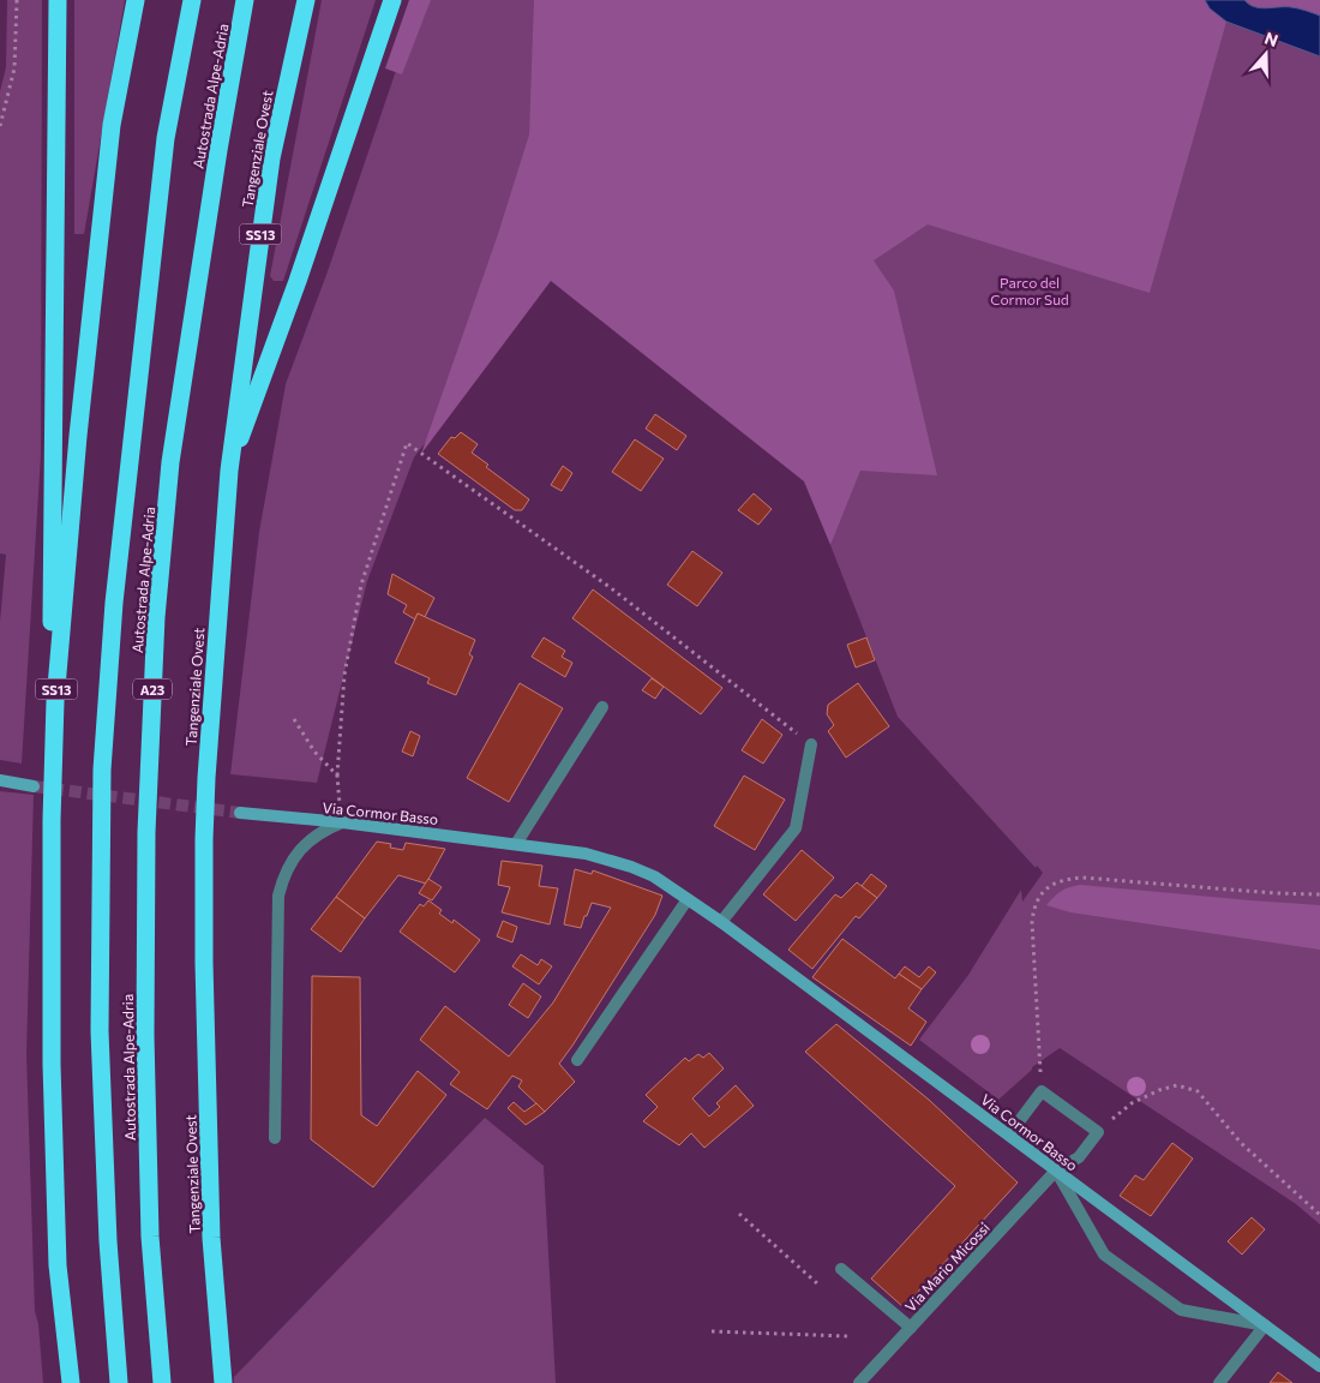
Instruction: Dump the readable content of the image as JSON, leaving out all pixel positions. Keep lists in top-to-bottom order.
{
  "streets": {
    "highway": [
      "Autostrada Alpe-Adria",
      "Tangenziale Ovest",
      "SS13",
      "A23"
    ],
    "street": ["Via Cormor Basso", "Via Mario Micossi"]
  },
  "crossings": [
    ["Via Cormor Basso", "Via Mario Micossi"]
  ],
  "parks": ["Parco del Cormor Sud"],
  "north": "top"
}
